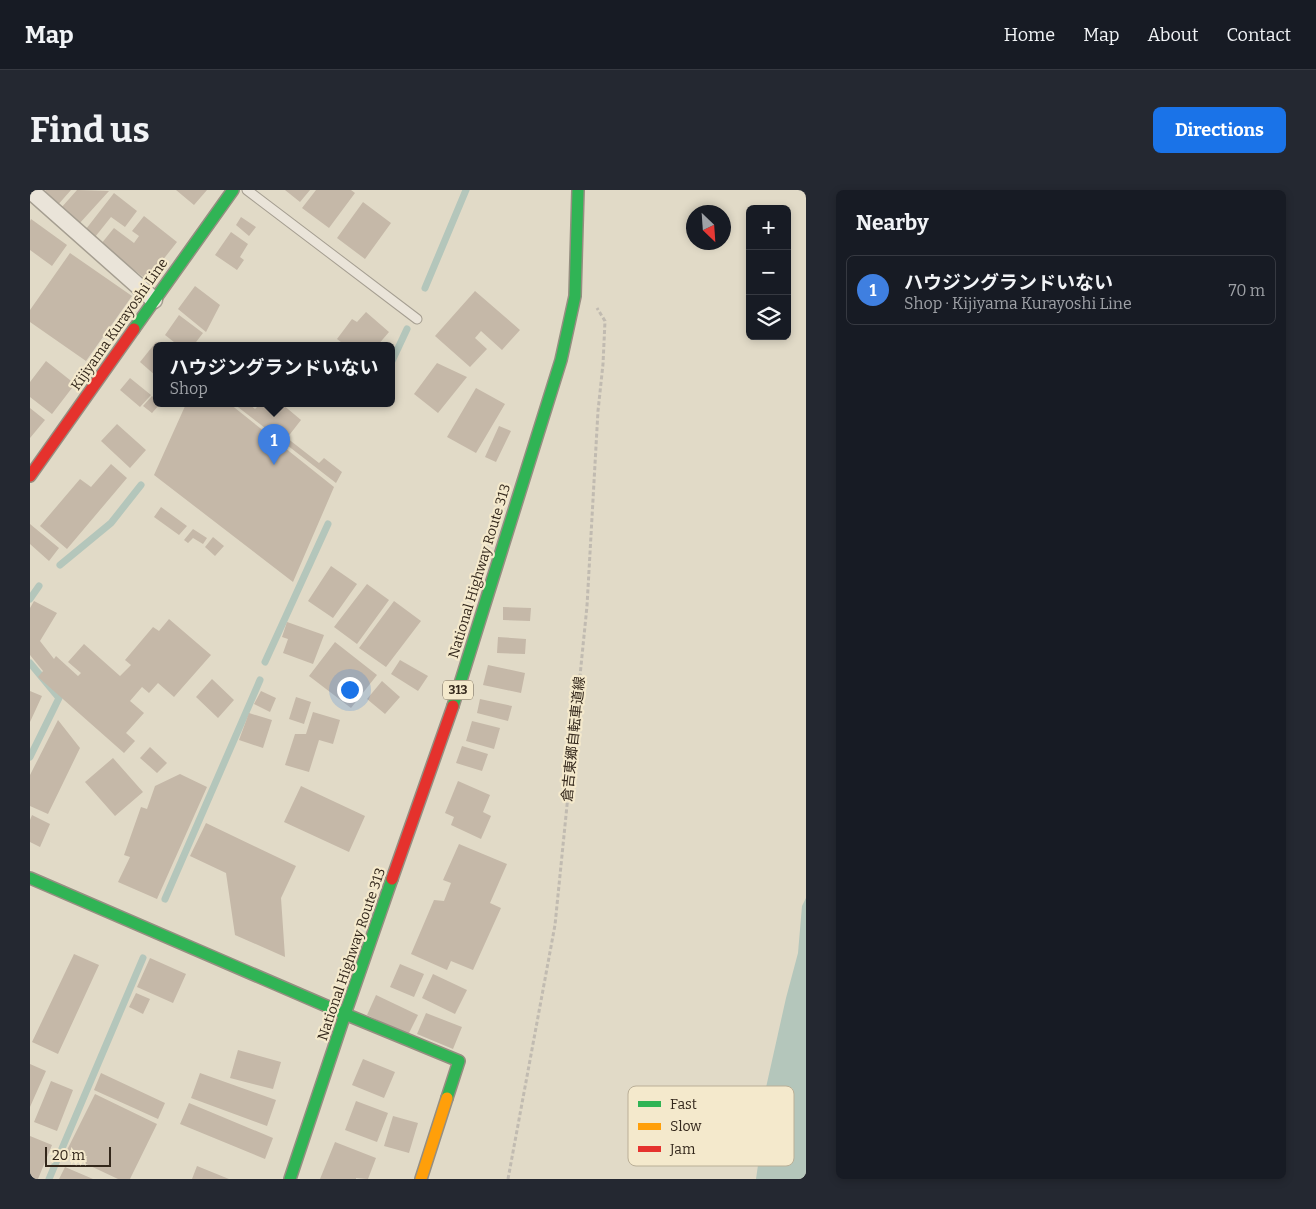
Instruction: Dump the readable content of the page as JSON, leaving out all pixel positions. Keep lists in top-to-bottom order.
{
  "streets": {
    "main road": ["Kijiyama Kurayoshi Line", "National Highway Route 313", "313"],
    "path": ["倉吉東郷自転車道線"]
  },
  "legend": ["Fast", "Slow", "Jam"],
  "scale_bar": "20 m",
  "north": "bottom right",
  "page": {
    "header": "Map",
    "nav": [
      "Home",
      "Map",
      "About",
      "Contact"
    ],
    "buttons": "Directions",
    "title": "Find us",
    "heading": "Nearby",
    "map_buttons": ["+", "−"],
    "list": [
      {
        "mark": "1",
        "name": "ハウジングランドいない",
        "note": "Shop · Kijiyama Kurayoshi Line",
        "value": "70 m"
      }
    ],
    "popup": ["ハウジングランドいない", "Shop"],
    "pins": "1",
    "scale": "20 m"
  }
}
